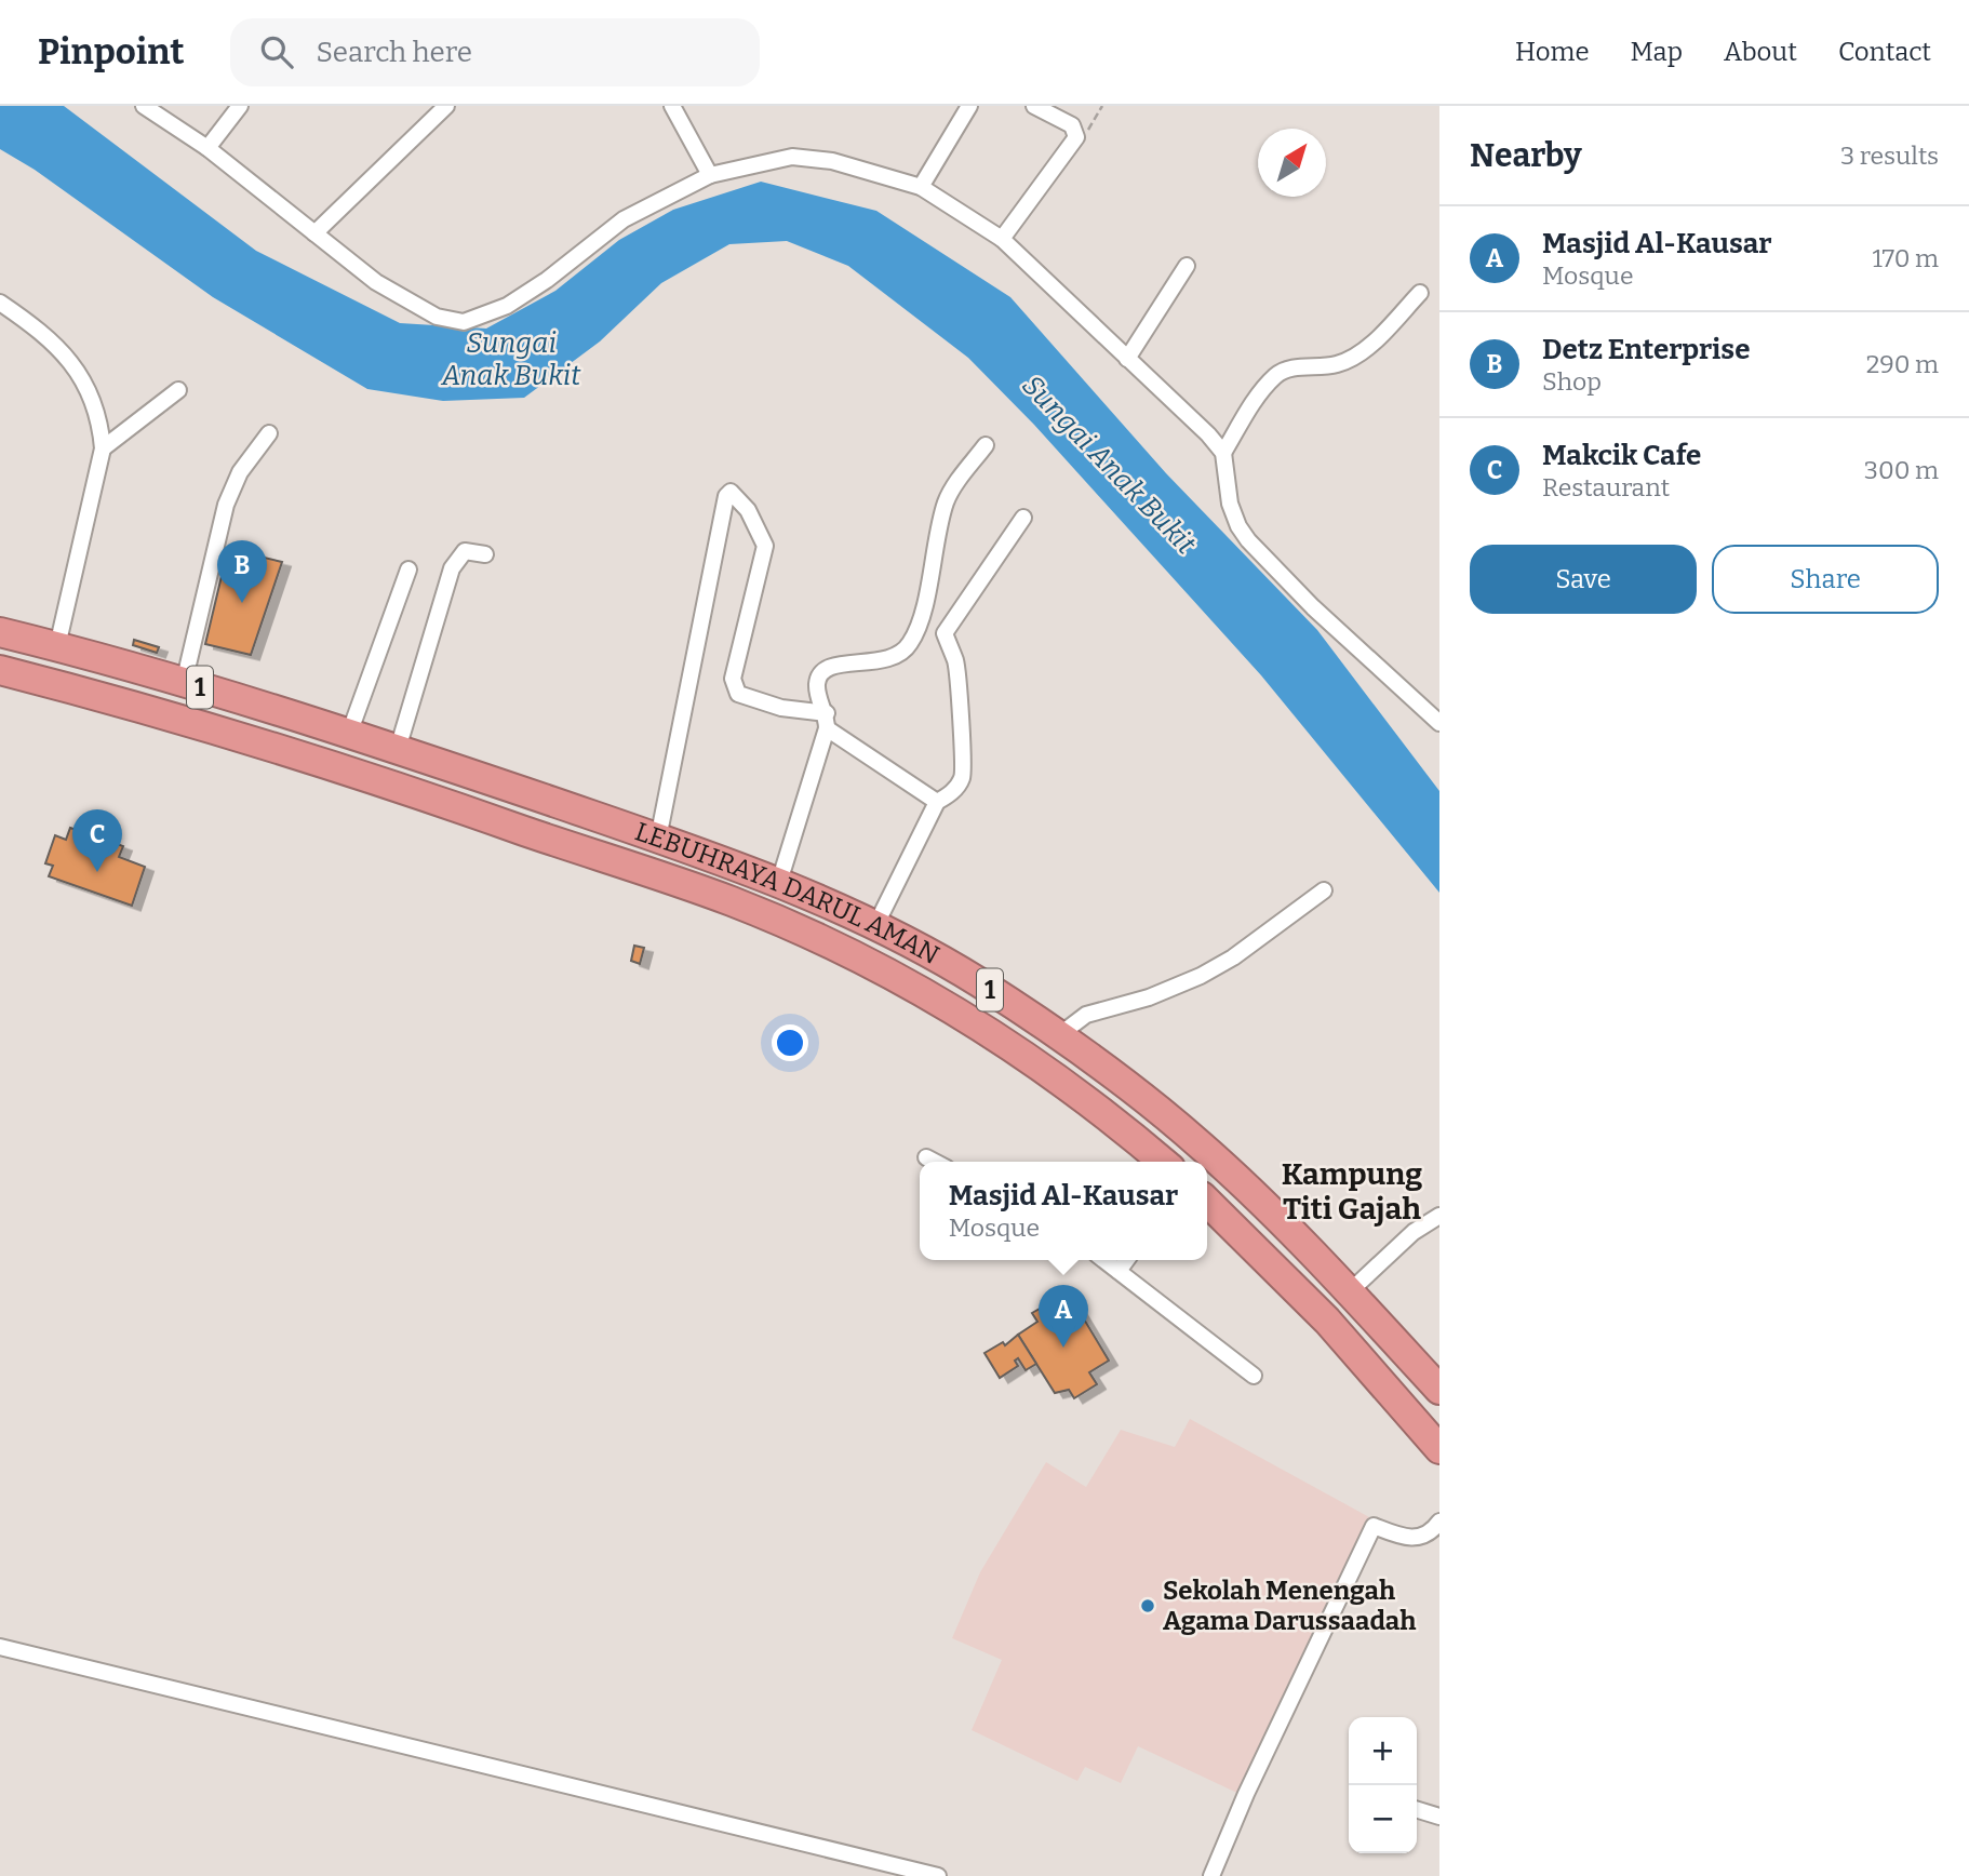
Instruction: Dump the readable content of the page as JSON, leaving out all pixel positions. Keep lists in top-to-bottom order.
{
  "streets": {
    "highway": ["1", "LEBUHRAYA DARUL AMAN"]
  },
  "districts": ["Kampung Titi Gajah"],
  "water": ["Sungai Anak Bukit"],
  "places": ["Sekolah Menengah Agama Darussaadah"],
  "north": "top right",
  "page": {
    "header": "Pinpoint",
    "search": "Search here",
    "nav": [
      "Home",
      "Map",
      "About",
      "Contact"
    ],
    "heading": ["Nearby", "3 results"],
    "list": [
      {
        "mark": "A",
        "name": "Masjid Al-Kausar",
        "note": "Mosque",
        "value": "170 m"
      },
      {
        "mark": "B",
        "name": "Detz Enterprise",
        "note": "Shop",
        "value": "290 m"
      },
      {
        "mark": "C",
        "name": "Makcik Cafe",
        "note": "Restaurant",
        "value": "300 m"
      }
    ],
    "buttons": ["Save", "Share"],
    "pins": ["B", "C", "A"],
    "popup": ["Masjid Al-Kausar", "Mosque"],
    "map_buttons": ["+", "−"]
  }
}
